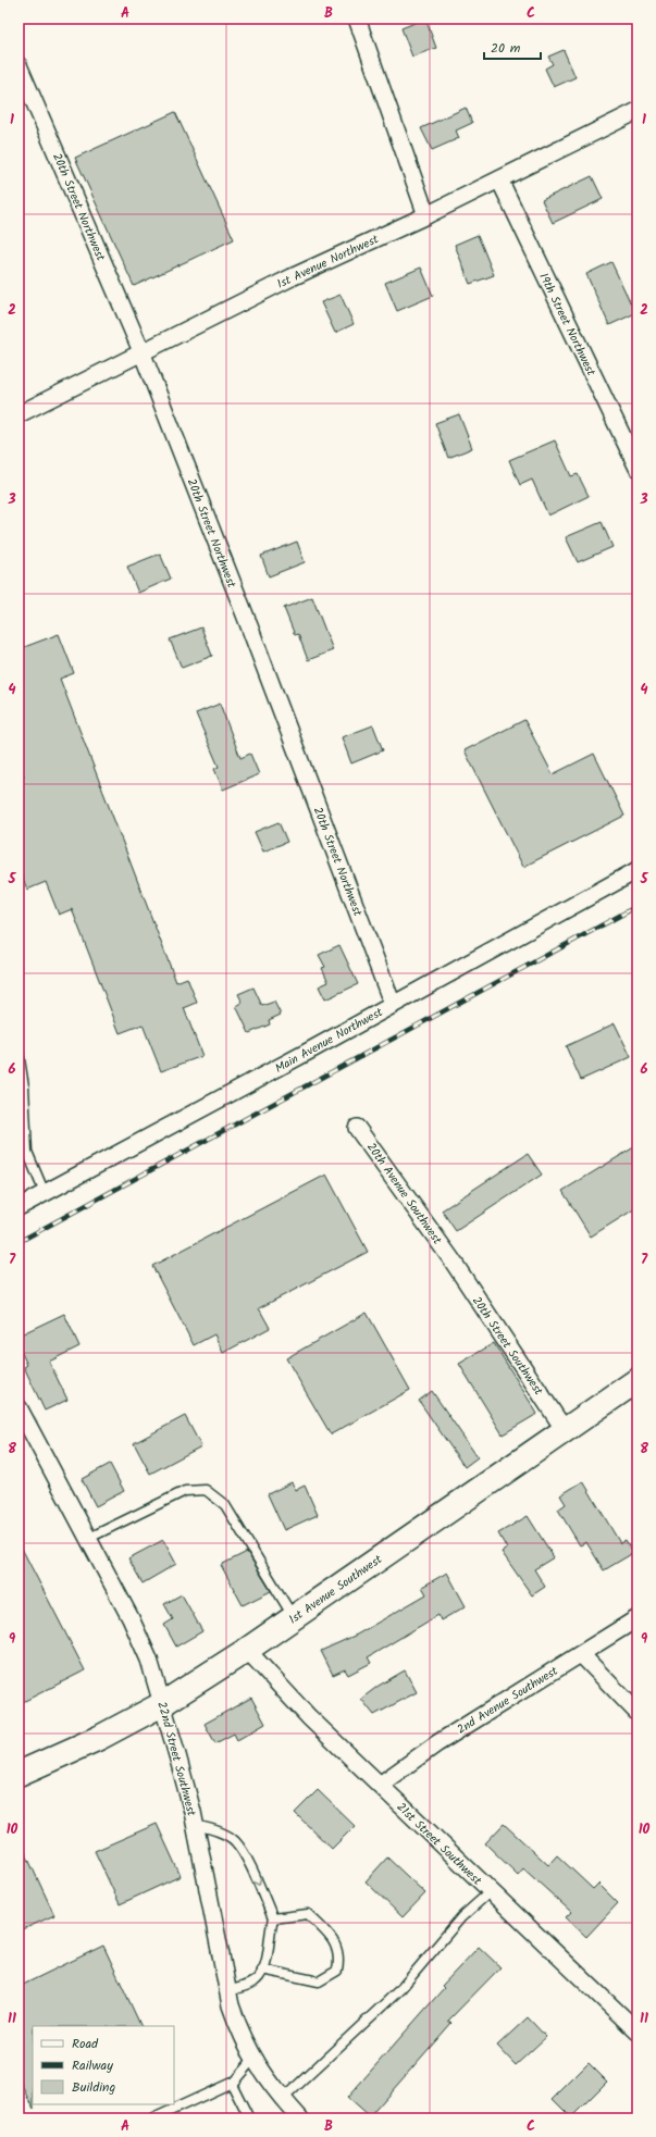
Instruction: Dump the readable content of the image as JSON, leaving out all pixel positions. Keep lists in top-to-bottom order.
{
  "streets": {
    "main road": ["1st Avenue Southwest"],
    "street": [
      "20th Street Northwest",
      "1st Avenue Northwest",
      "19th Street Northwest",
      "Main Avenue Northwest",
      "20th Avenue Southwest",
      "20th Street Southwest",
      "2nd Avenue Southwest",
      "22nd Street Southwest",
      "21st Street Southwest"
    ]
  },
  "crossings": [
    ["20th Street Northwest", "1st Avenue Northwest"],
    ["20th Street Northwest", "Main Avenue Northwest"],
    ["1st Avenue Northwest", "19th Street Northwest"],
    ["20th Avenue Southwest", "20th Street Southwest"],
    ["20th Street Southwest", "1st Avenue Southwest"],
    ["1st Avenue Southwest", "22nd Street Southwest"],
    ["1st Avenue Southwest", "21st Street Southwest"],
    ["2nd Avenue Southwest", "21st Street Southwest"]
  ],
  "legend": ["Road", "Railway", "Building"],
  "scale_bar": "20 m",
  "grid": {
    "columns": ["A", "B", "C"],
    "rows": [
      "1",
      "2",
      "3",
      "4",
      "5",
      "6",
      "7",
      "8",
      "9",
      "10",
      "11"
    ]
  }
}
